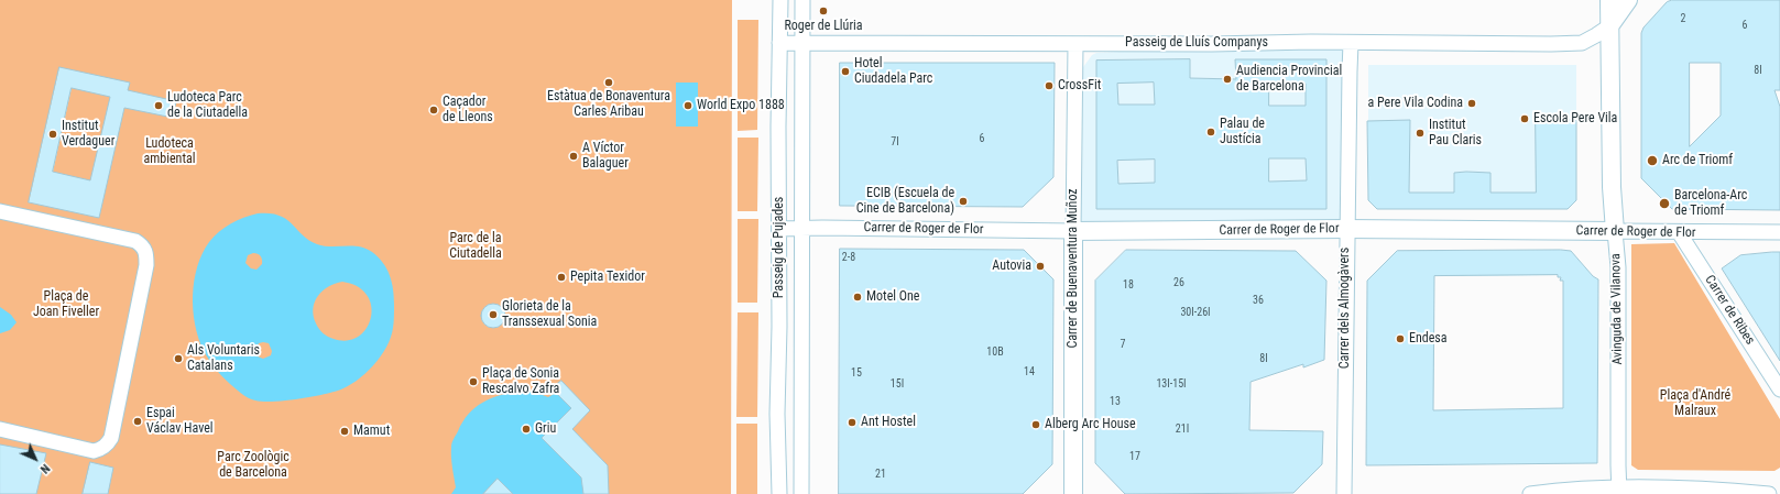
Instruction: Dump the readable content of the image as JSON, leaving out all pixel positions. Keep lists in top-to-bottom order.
{
  "streets": {
    "main road": [
      "Passeig de Lluís Companys",
      "Carrer de Roger de Flor",
      "Carrer de Buenaventura Muñoz",
      "Avinguda de Vilanova"
    ],
    "street": ["Passeig de Pujades", "Carrer dels Almogàvers", "Carrer de Ribes"]
  },
  "crossings": [
    ["Passeig de Lluís Companys", "Passeig de Pujades"],
    ["Passeig de Lluís Companys", "Carrer de Buenaventura Muñoz"],
    ["Passeig de Lluís Companys", "Carrer dels Almogàvers"],
    ["Passeig de Lluís Companys", "Avinguda de Vilanova"],
    ["Carrer de Roger de Flor", "Passeig de Pujades"],
    ["Carrer de Roger de Flor", "Carrer de Buenaventura Muñoz"],
    ["Carrer de Roger de Flor", "Carrer dels Almogàvers"],
    ["Carrer de Roger de Flor", "Avinguda de Vilanova"],
    ["Carrer de Roger de Flor", "Carrer de Ribes"]
  ],
  "parks": [
    "Ludoteca ambiental",
    "Parc de la Ciutadella",
    "Plaça de Joan Fiveller",
    "Plaça d'André Malraux",
    "Parc Zoològic de Barcelona"
  ],
  "places": [
    "Roger de Llúria",
    "Hotel Ciudadela Parc",
    "Audiencia Provincial de Barcelona",
    "Estàtua de Bonaventura Carles Aribau",
    "CrossFit",
    "a Pere Vila Codina",
    "Ludoteca Parc de la Ciutadella",
    "World Expo 1888",
    "Caçador de Lleons",
    "Escola Pere Vila",
    "Palau de Justícia",
    "Institut Pau Claris",
    "Institut Verdaguer",
    "A Víctor Balaguer",
    "Arc de Triomf",
    "ECIB (Escuela de Cine de Barcelona)",
    "Barcelona-Arc de Triomf",
    "Autovia",
    "Pepita Texidor",
    "Motel One",
    "Glorieta de la Transsexual Sonia",
    "Endesa",
    "Als Voluntaris Catalans",
    "Plaça de Sonia Rescalvo Zafra",
    "Espai Václav Havel",
    "Ant Hostel",
    "Alberg Arc House",
    "Griu",
    "Mamut"
  ],
  "house_numbers": [
    "2",
    "6",
    "8I",
    "6",
    "7I",
    "2-8",
    "26",
    "18",
    "36",
    "30I-26I",
    "7",
    "10B",
    "8I",
    "14",
    "15",
    "15I",
    "13I-15I",
    "13",
    "21I",
    "17",
    "21"
  ],
  "north": "bottom right"
}
